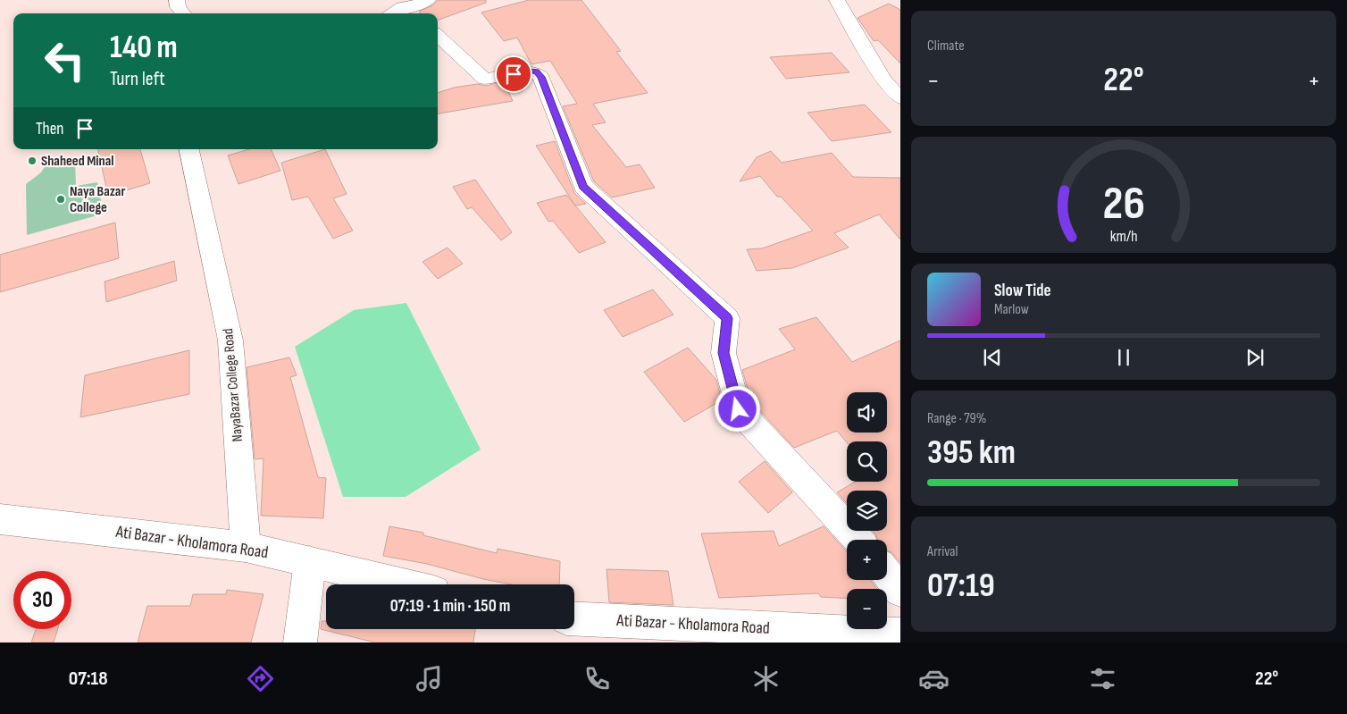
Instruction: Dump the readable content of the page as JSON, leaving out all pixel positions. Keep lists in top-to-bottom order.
{
  "streets": {
    "street": ["NayaBazar College Road", "Ati Bazar - Kholamora Road"]
  },
  "crossings": [
    ["NayaBazar College Road", "Ati Bazar - Kholamora Road"]
  ],
  "places": ["Shaheed Minal", "Naya Bazar College"],
  "page": {
    "tile": [
      "Climate",
      ["Range · 79%", "395 km"],
      ["Arrival", "07:19"]
    ],
    "turn": ["140 m", "Turn left"],
    "heat": ["−", "22°", "+"],
    "then": "Then",
    "song": ["Slow Tide", "Marlow"],
    "map_buttons": ["+", "−"],
    "limit": "30",
    "trip": "07:19 · 1 min · 150 m",
    "tabs": ["07:18", "22°"],
    "gauge": ["26", "km/h"]
  }
}
